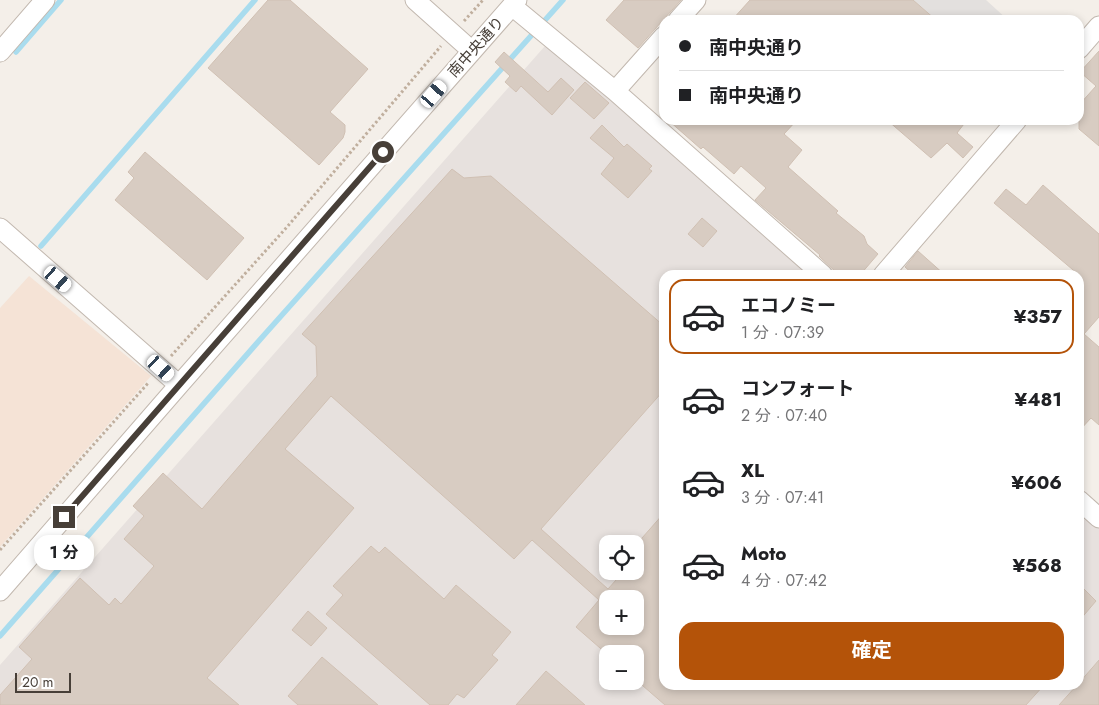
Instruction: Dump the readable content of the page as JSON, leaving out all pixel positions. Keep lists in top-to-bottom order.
{
  "streets": {
    "street": ["南中央通り"]
  },
  "scale_bar": "20 m",
  "page": {
    "banner": ["南中央通り", "南中央通り"],
    "list": [
      {
        "name": "エコノミー",
        "note": "1 分 · 07:39",
        "value": "¥357"
      },
      {
        "name": "コンフォート",
        "note": "2 分 · 07:40",
        "value": "¥481"
      },
      {
        "name": "XL",
        "note": "3 分 · 07:41",
        "value": "¥606"
      },
      {
        "name": "Moto",
        "note": "4 分 · 07:42",
        "value": "¥568"
      }
    ],
    "map_buttons": ["+", "−"],
    "bubble": "1 分",
    "buttons": "確定",
    "scale": "20 m"
  }
}
